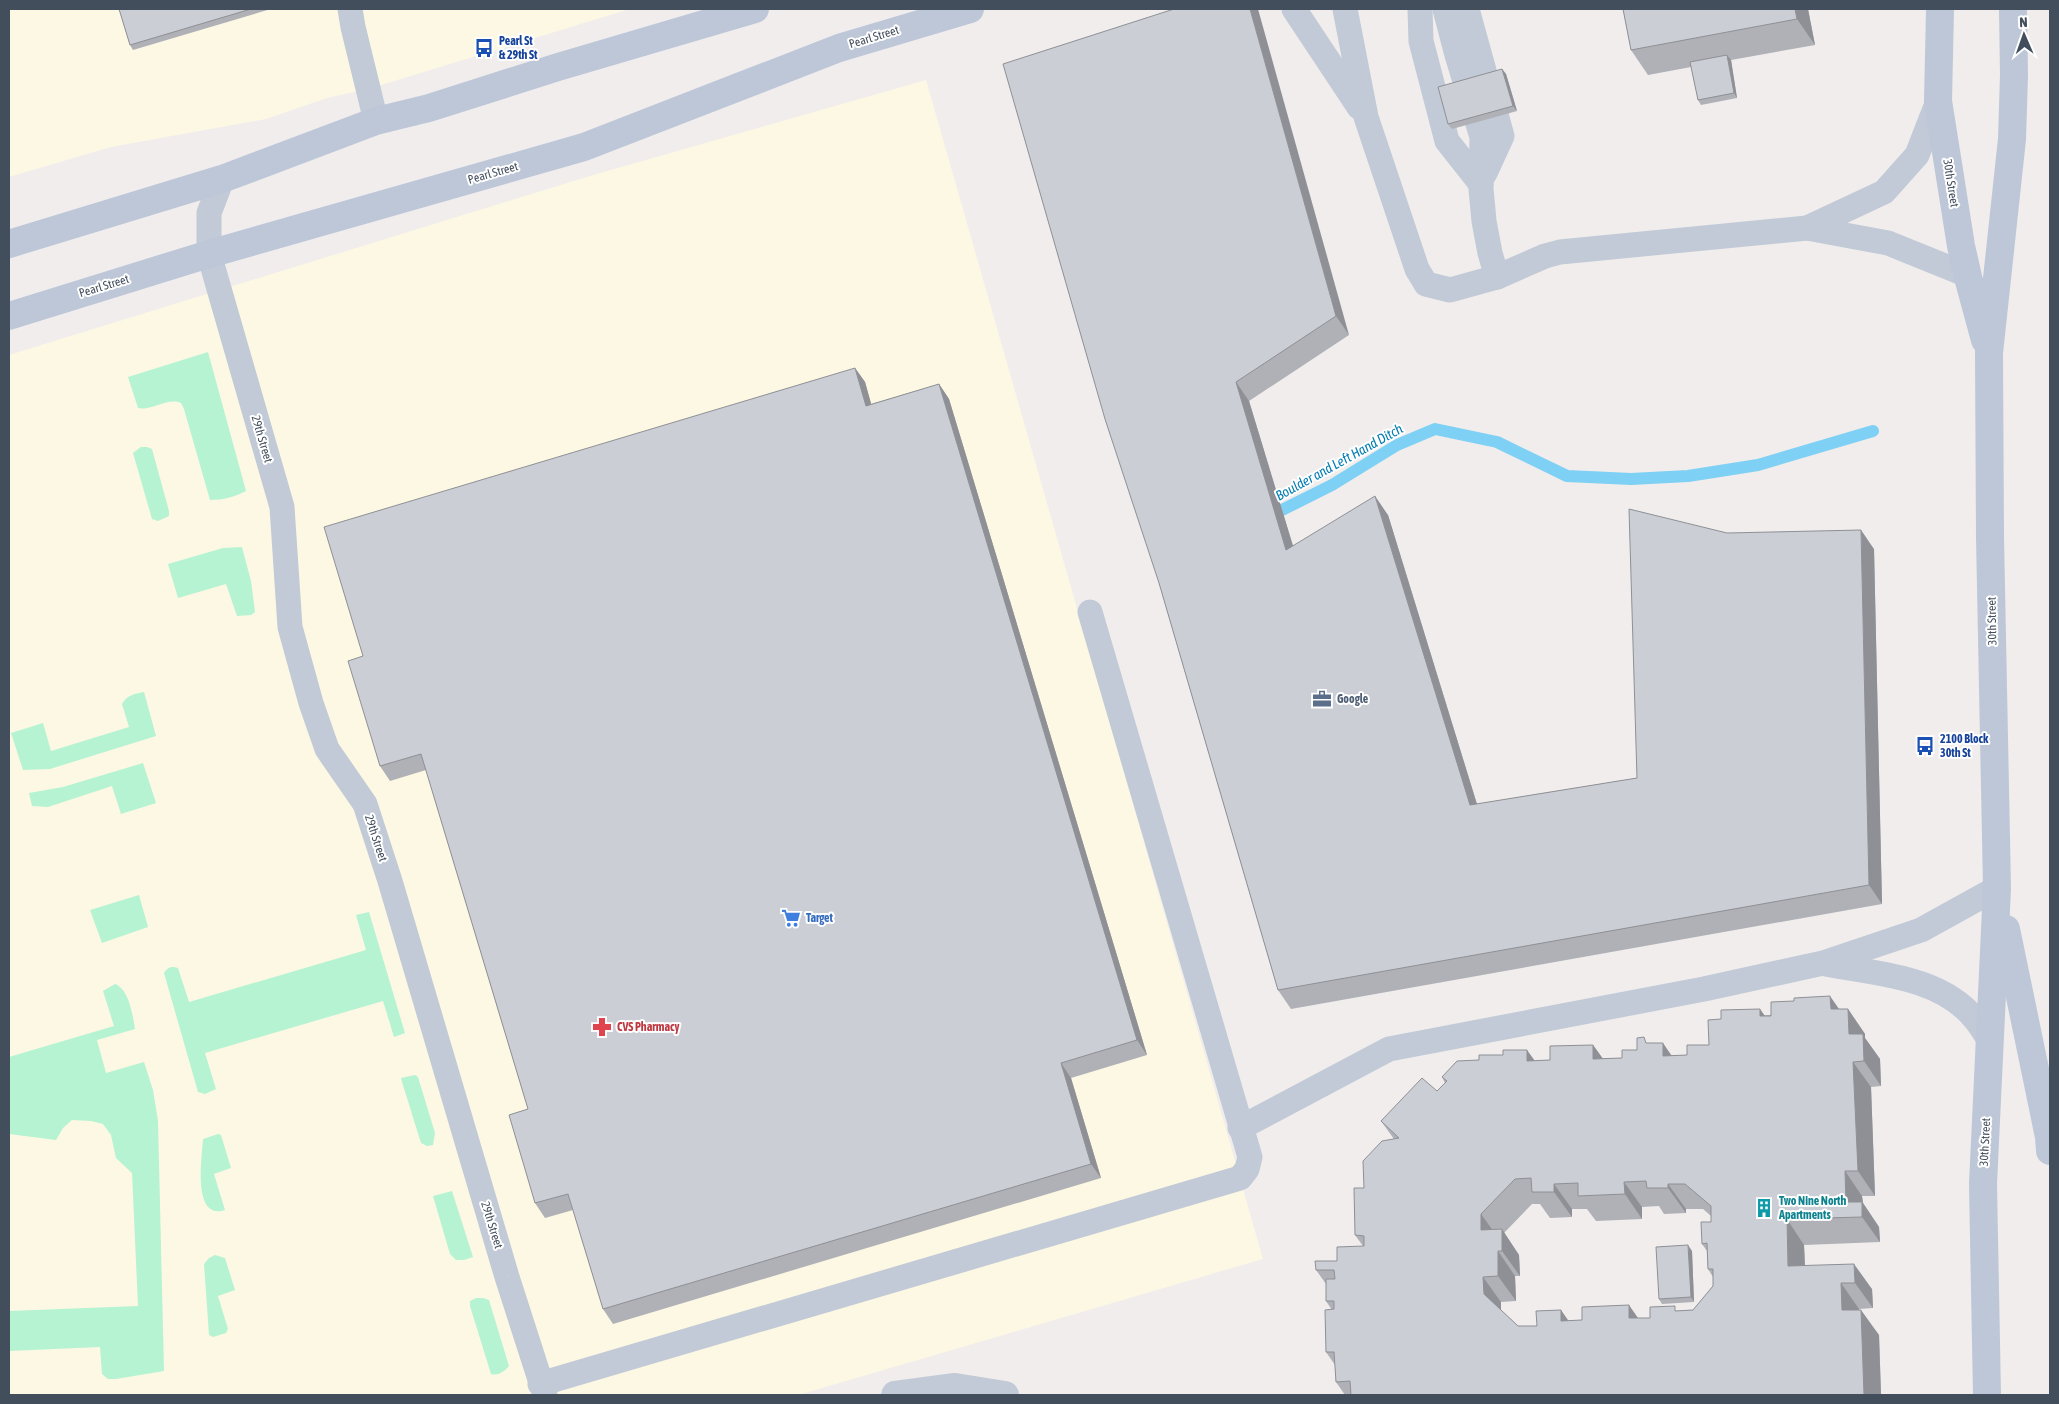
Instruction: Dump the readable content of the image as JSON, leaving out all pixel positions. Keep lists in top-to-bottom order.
{
  "streets": {
    "main road": ["Pearl Street", "30th Street"],
    "lane": ["29th Street"]
  },
  "crossings": [
    ["Pearl Street", "29th Street"]
  ],
  "water": ["Boulder and Left Hand Ditch"],
  "places": {
    "bus stop": ["Pearl St & 29th St", "2100 Block 30th St"],
    "office": ["Google"],
    "supermarket": ["Target"],
    "pharmacy": ["CVS Pharmacy"],
    "building": ["Two Nine North Apartments"]
  },
  "north": "top"
}
